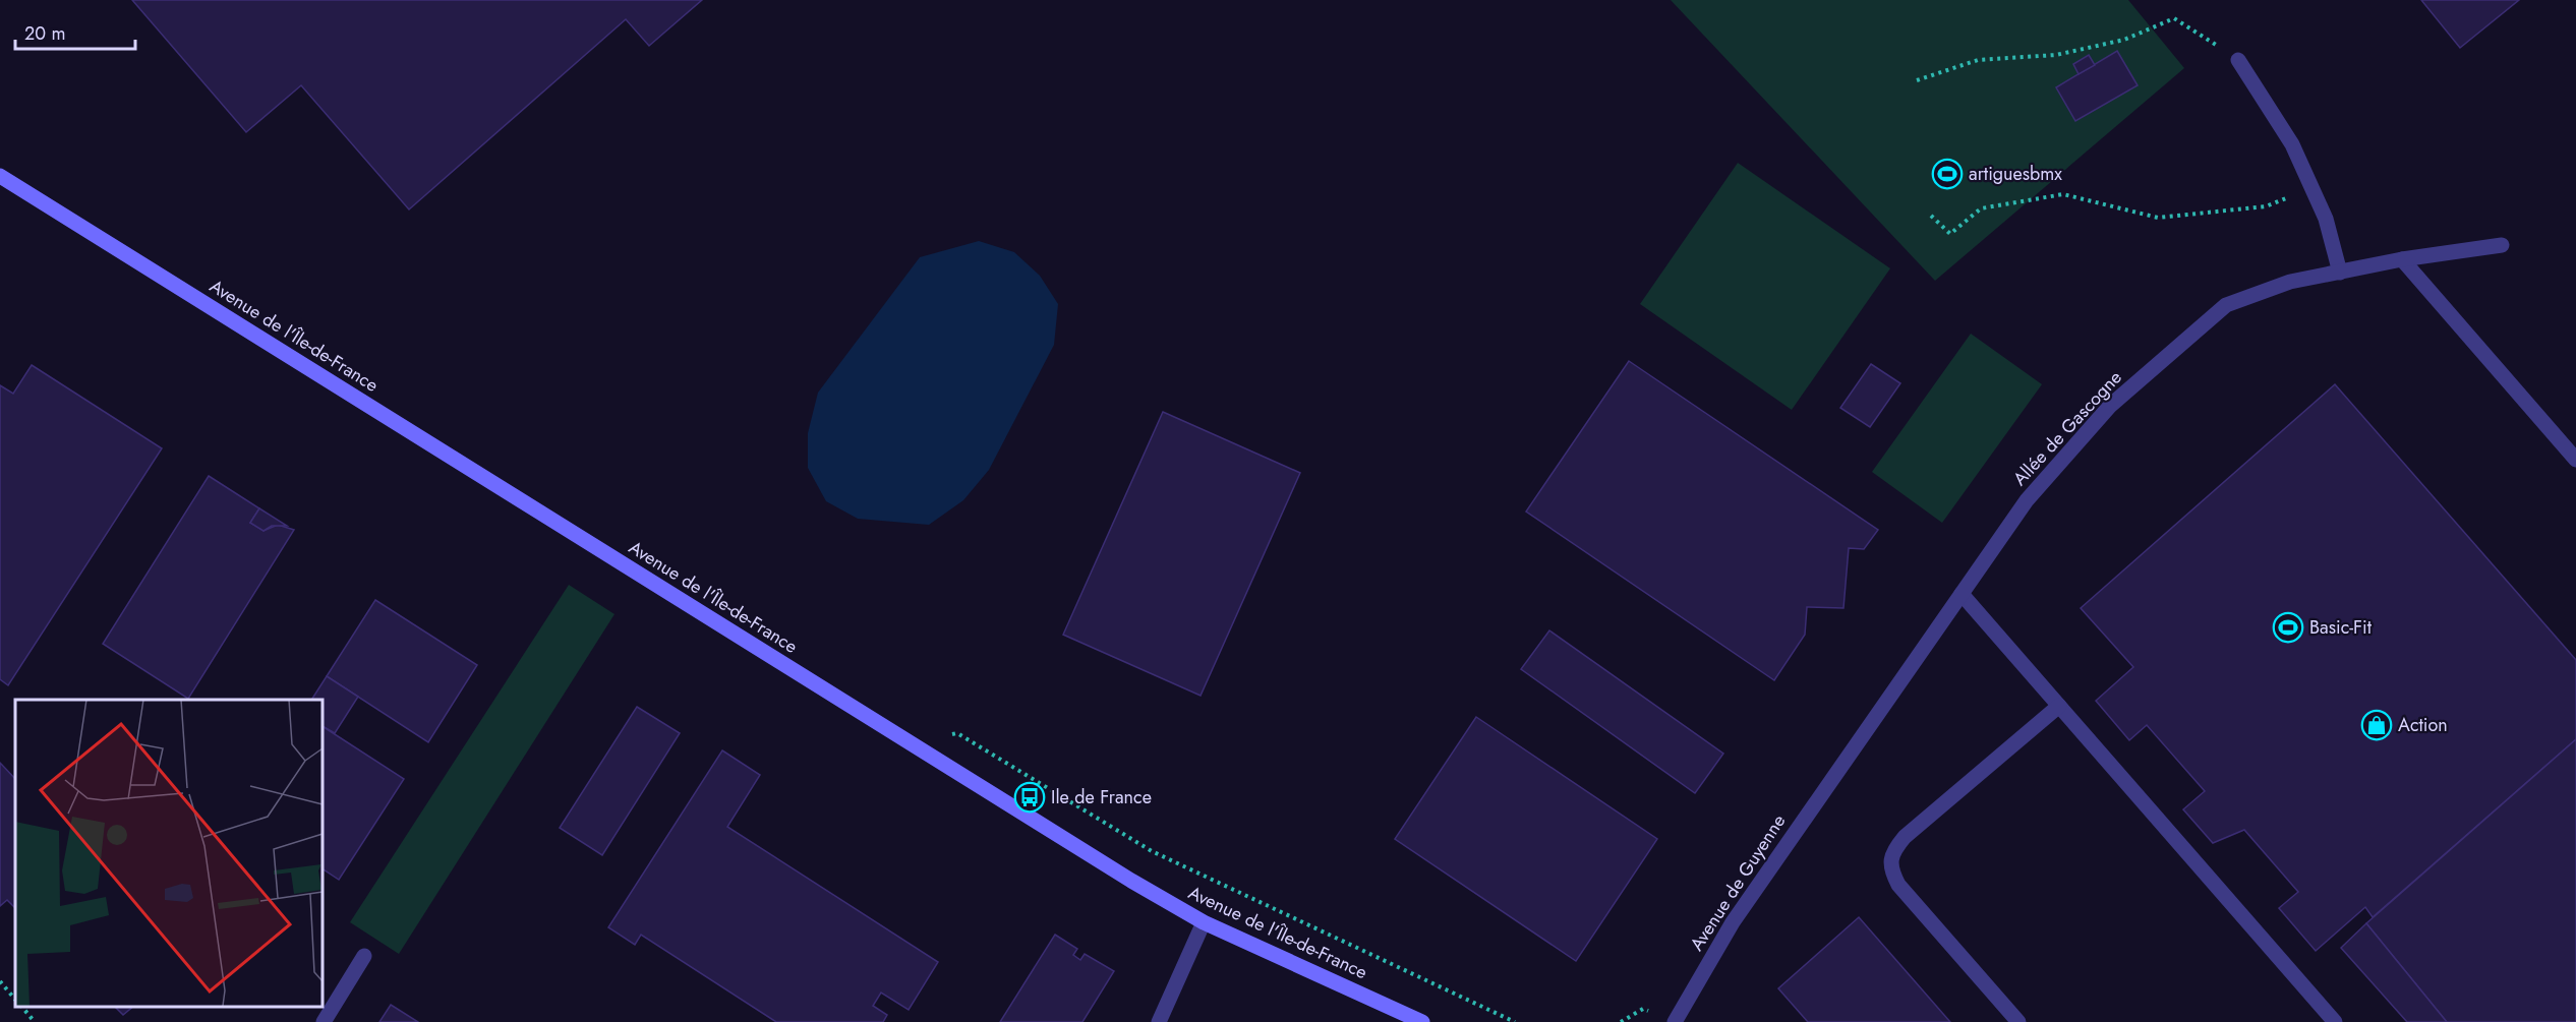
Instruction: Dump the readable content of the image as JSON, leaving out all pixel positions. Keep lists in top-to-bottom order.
{
  "streets": {
    "street": ["Avenue de l'Île-de-France", "Allée de Gascogne", "Avenue de Guyenne"]
  },
  "crossings": [
    ["Allée de Gascogne", "Avenue de Guyenne"]
  ],
  "places": {
    "sports": ["artiguesbmx", "Basic-Fit"],
    "shop": ["Action"],
    "bus stop": ["Ile de France"]
  },
  "scale_bar": "20 m"
}
